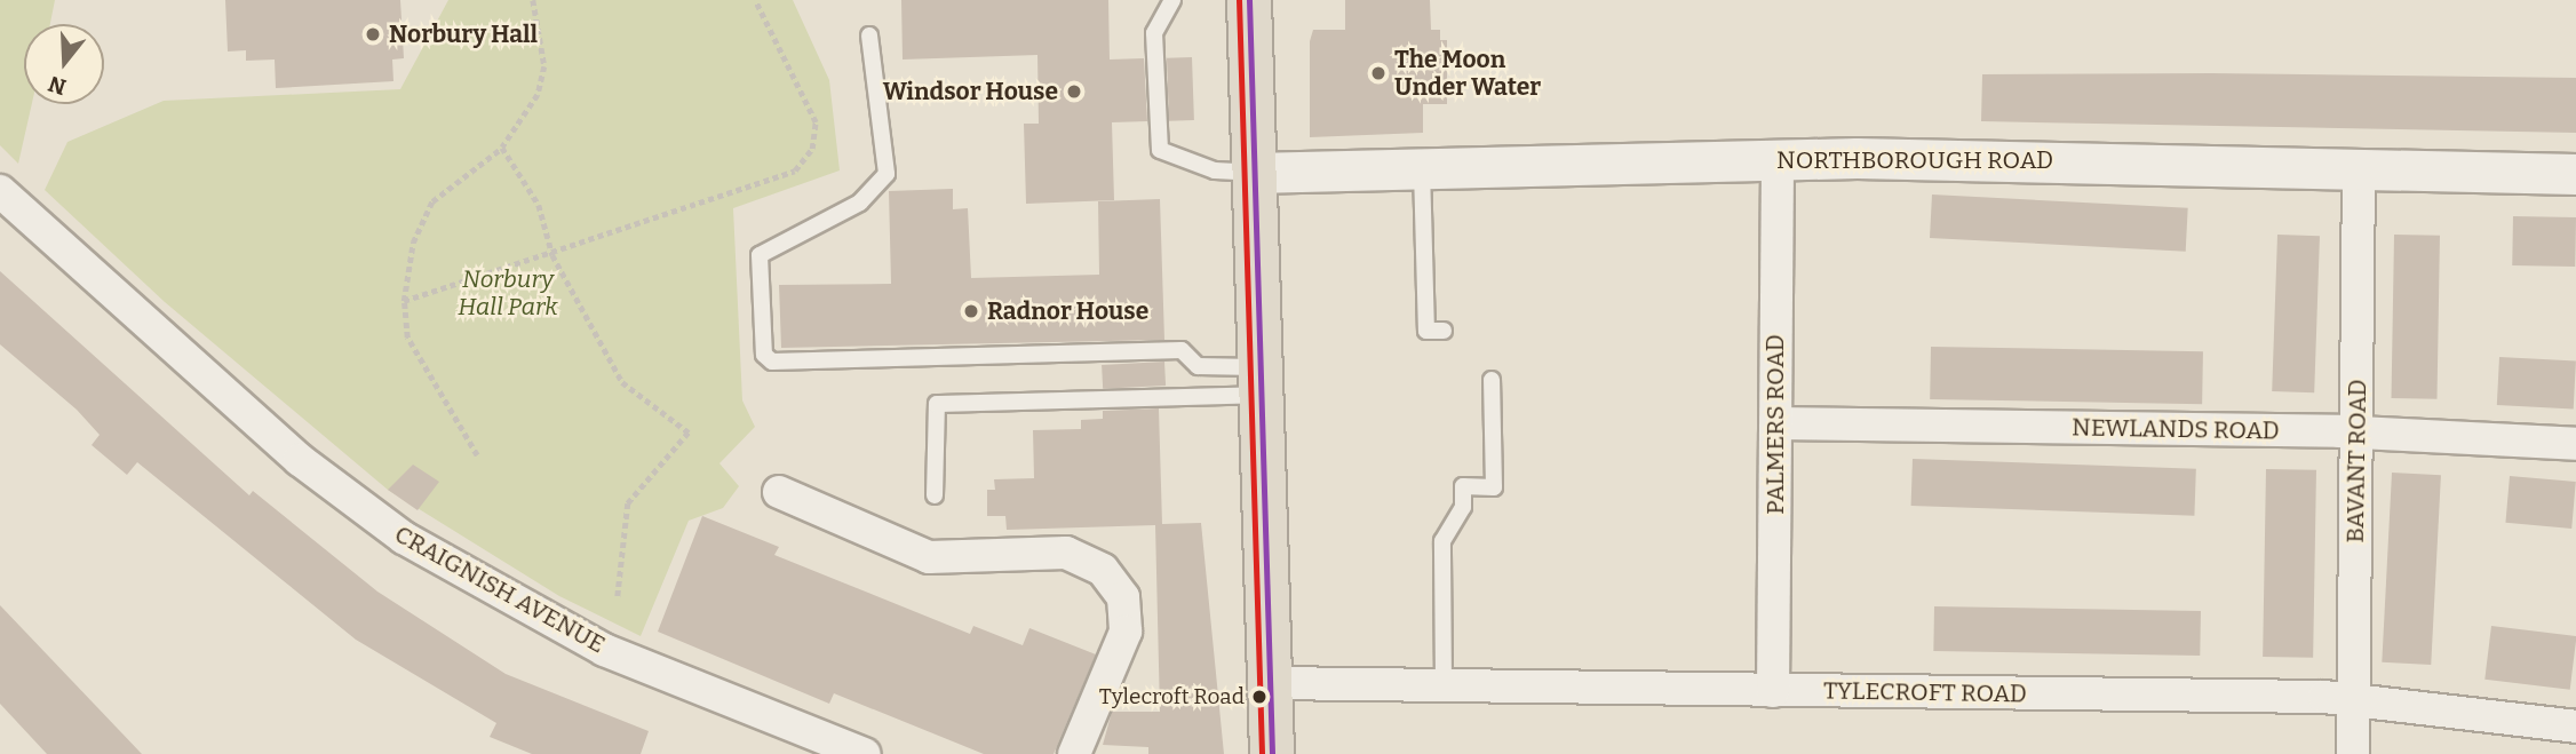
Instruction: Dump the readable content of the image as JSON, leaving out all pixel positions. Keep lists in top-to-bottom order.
{
  "streets": {
    "street": [
      "NORTHBOROUGH ROAD",
      "PALMERS ROAD",
      "NEWLANDS ROAD",
      "BAVANT ROAD",
      "CRAIGNISH AVENUE",
      "TYLECROFT ROAD"
    ]
  },
  "crossings": [
    ["NORTHBOROUGH ROAD", "PALMERS ROAD"],
    ["NORTHBOROUGH ROAD", "BAVANT ROAD"],
    ["PALMERS ROAD", "NEWLANDS ROAD"],
    ["PALMERS ROAD", "TYLECROFT ROAD"],
    ["NEWLANDS ROAD", "BAVANT ROAD"],
    ["BAVANT ROAD", "TYLECROFT ROAD"]
  ],
  "parks": ["Norbury Hall Park"],
  "places": [
    "Norbury Hall",
    "The Moon Under Water",
    "Windsor House",
    "Radnor House",
    "Tylecroft Road"
  ],
  "north": "bottom"
}
